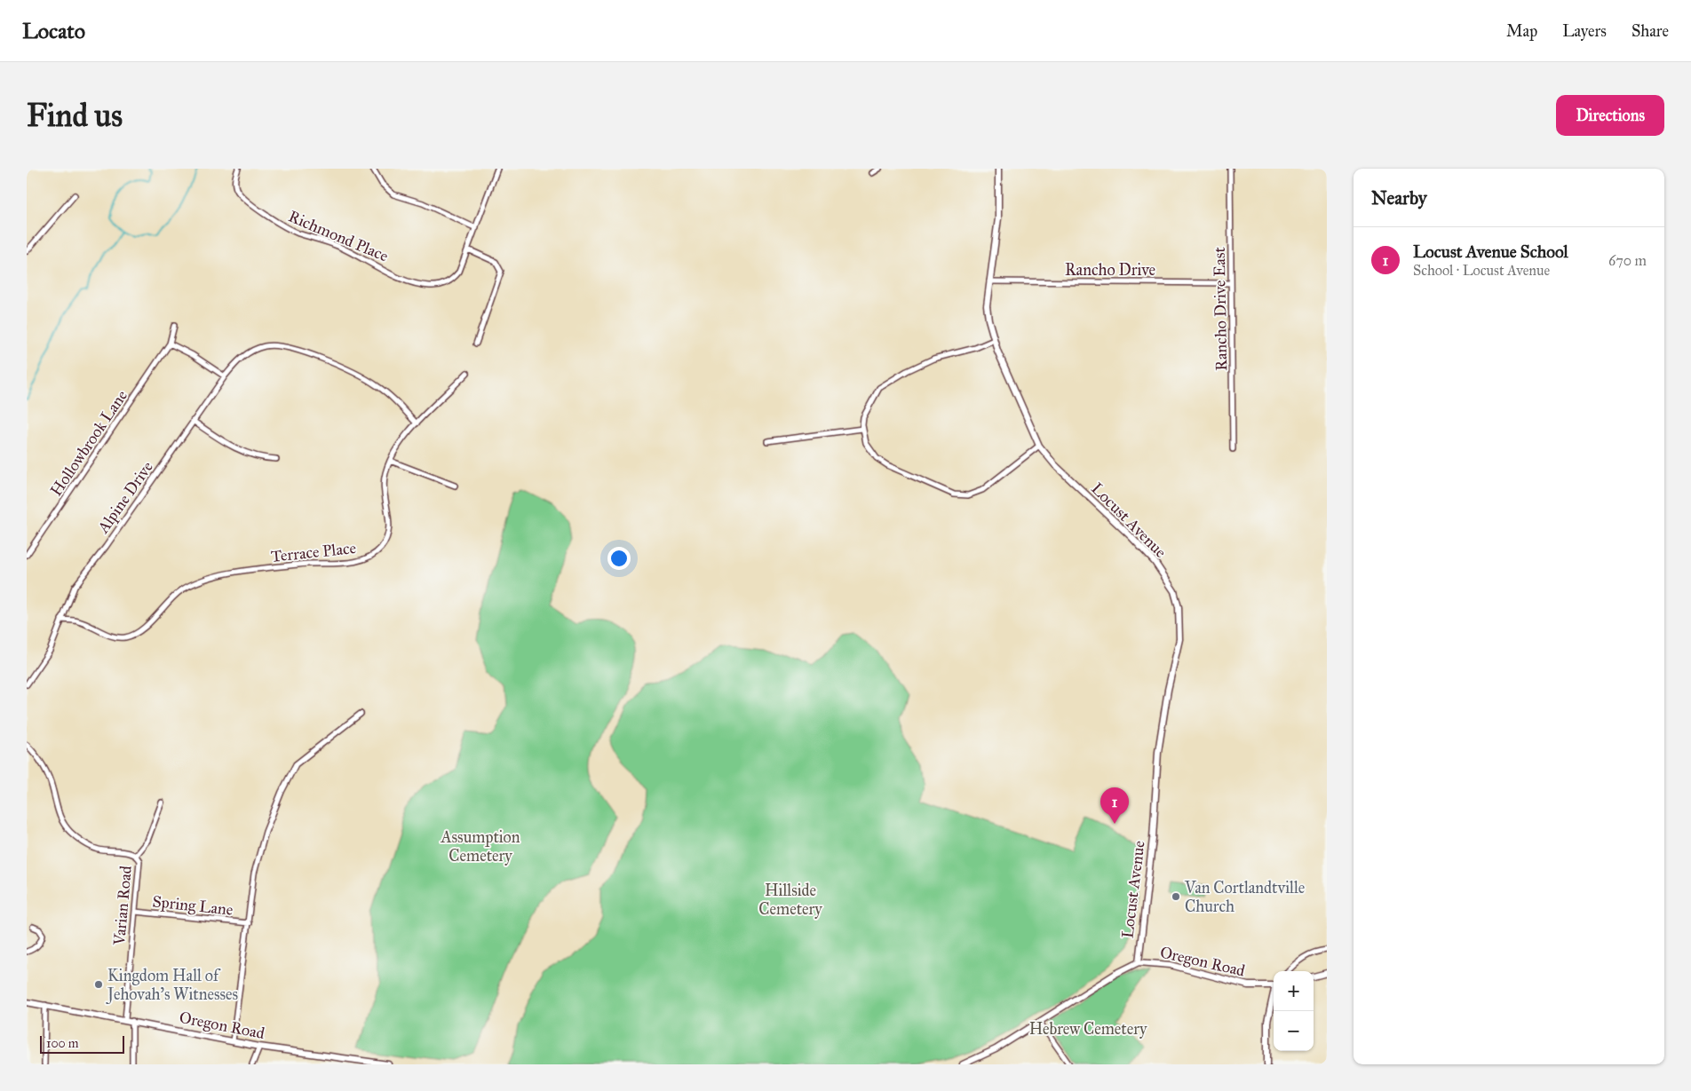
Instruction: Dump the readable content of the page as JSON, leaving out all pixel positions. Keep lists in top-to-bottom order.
{
  "streets": {
    "street": [
      "Richmond Place",
      "Rancho Drive",
      "Rancho Drive East",
      "Hollowbrook Lane",
      "Alpine Drive",
      "Locust Avenue",
      "Terrace Place",
      "Varian Road",
      "Spring Lane",
      "Oregon Road"
    ]
  },
  "crossings": [
    ["Rancho Drive", "Rancho Drive East"],
    ["Rancho Drive", "Locust Avenue"],
    ["Alpine Drive", "Terrace Place"],
    ["Locust Avenue", "Oregon Road"],
    ["Varian Road", "Spring Lane"],
    ["Varian Road", "Oregon Road"]
  ],
  "parks": ["Assumption Cemetery", "Hillside Cemetery", "Hebrew Cemetery"],
  "places": ["Van Cortlandtville Church", "Kingdom Hall of Jehovah’s Witnesses"],
  "scale_bar": "100 m",
  "page": {
    "header": "Locato",
    "nav": ["Map", "Layers", "Share"],
    "buttons": "Directions",
    "title": "Find us",
    "heading": "Nearby",
    "list": [
      {
        "mark": "1",
        "name": "Locust Avenue School",
        "note": "School · Locust Avenue",
        "value": "670 m"
      }
    ],
    "pins": "1",
    "map_buttons": ["+", "−"],
    "scale": "100 m"
  }
}
